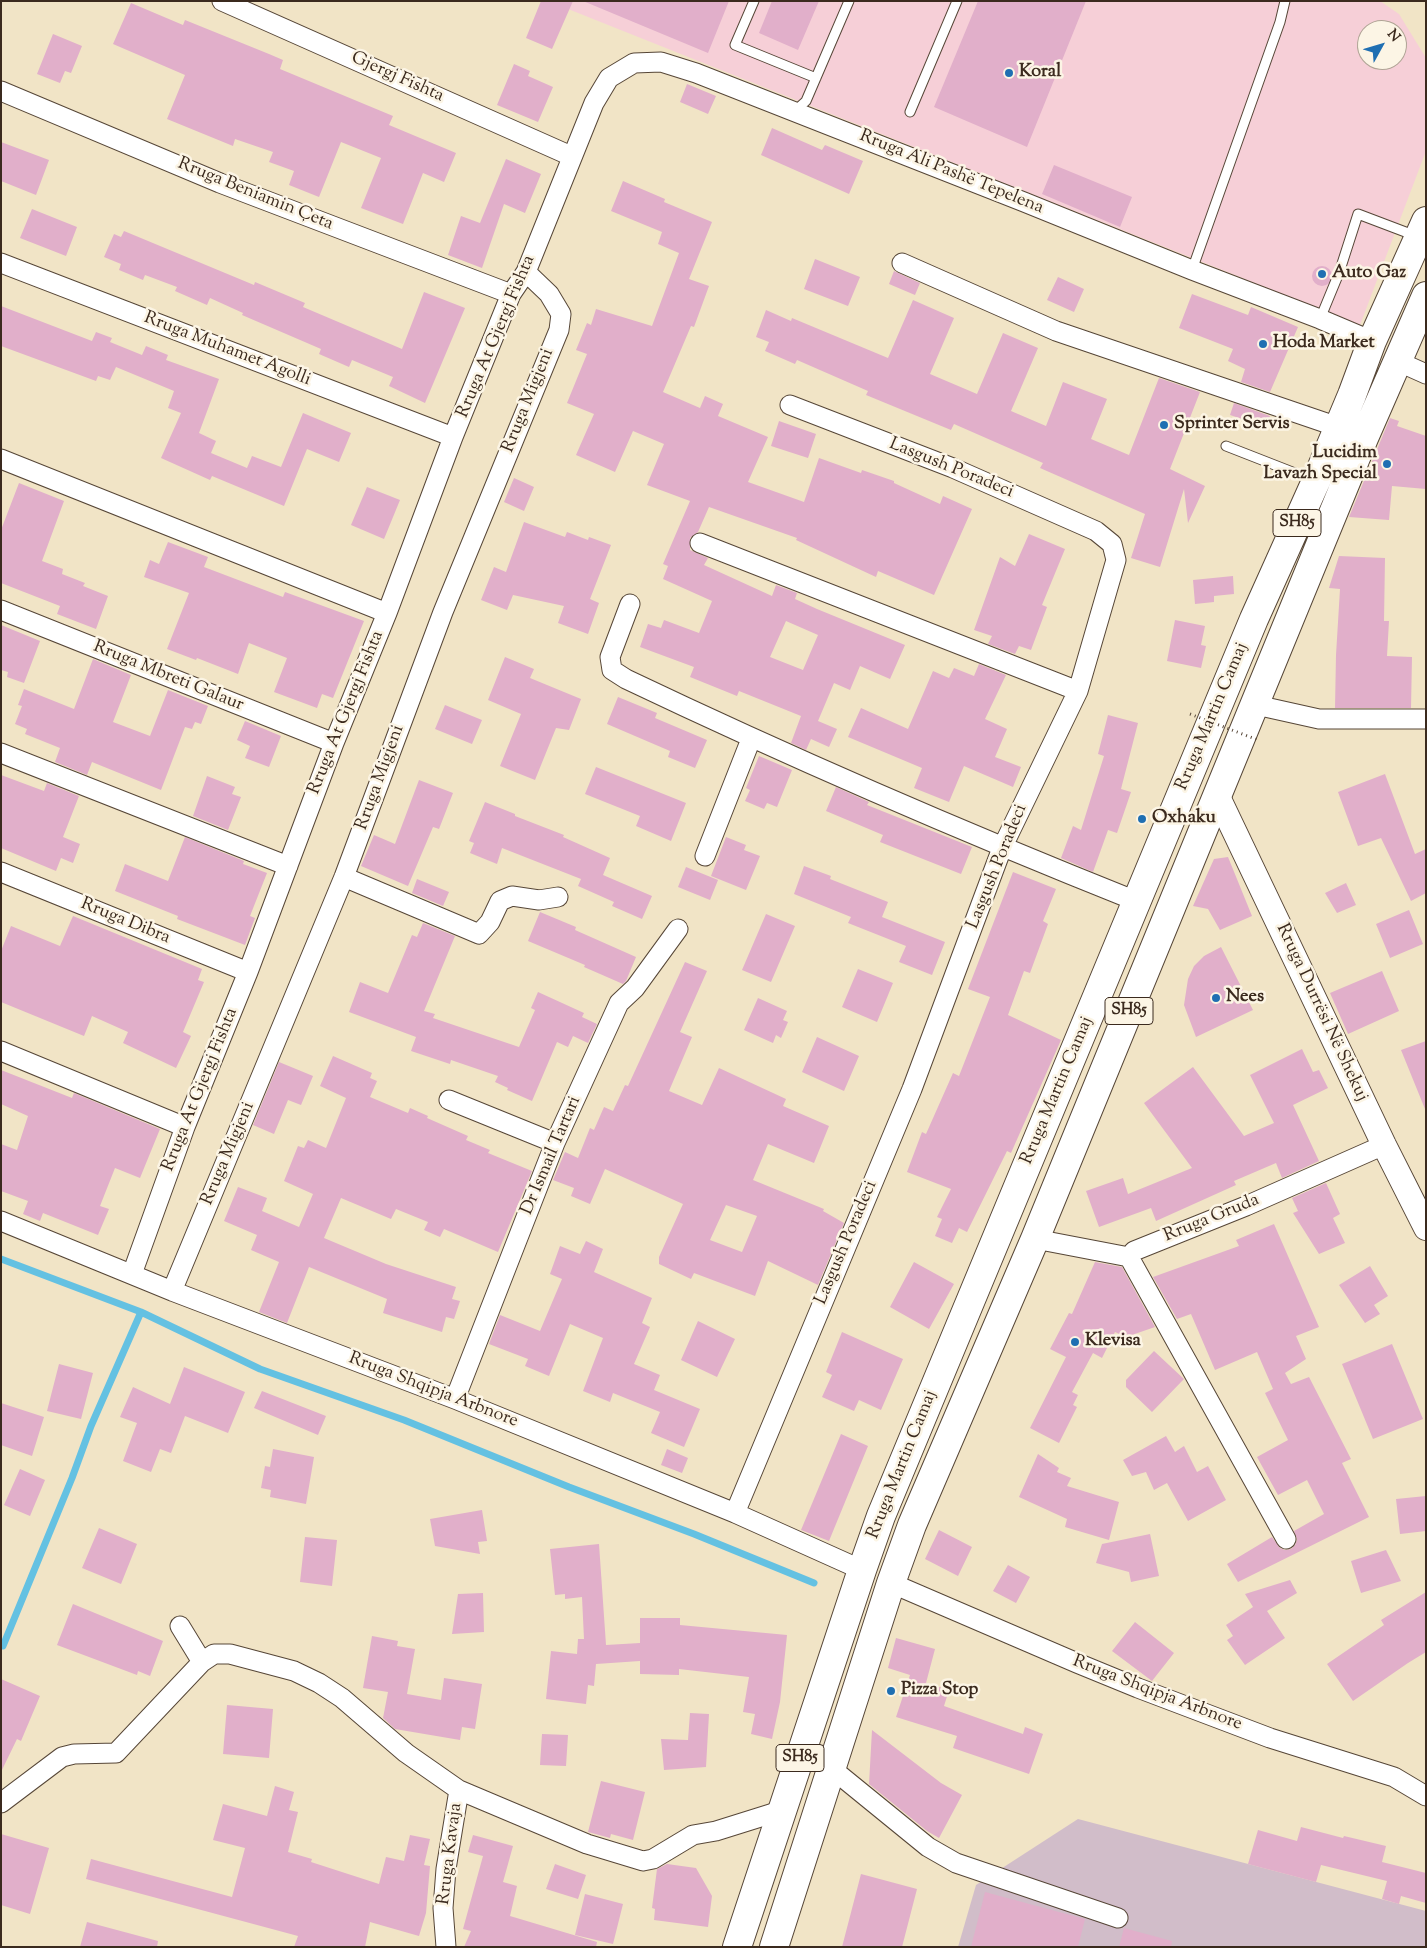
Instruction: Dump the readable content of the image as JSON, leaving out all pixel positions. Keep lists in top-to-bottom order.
{
  "streets": {
    "highway": ["SH85", "Rruga Martin Camaj"],
    "street": [
      "Gjergj Fishta",
      "Rruga Ali Pashë Tepelena",
      "Rruga Beniamin Çeta",
      "Rruga At Gjergj Fishta",
      "Rruga Muhamet Agolli",
      "Rruga Migjeni",
      "Lasgush Poradeci",
      "Rruga Mbreti Galaur",
      "Rruga Dibra",
      "Rruga Durrësi Në Shekuj",
      "Dr Ismail Tartari",
      "Rruga Gruda",
      "Rruga Shqipja Arbnore",
      "Rruga Kavaja"
    ]
  },
  "crossings": [
    ["Gjergj Fishta", "Rruga Ali Pashë Tepelena"],
    ["Gjergj Fishta", "Rruga At Gjergj Fishta"],
    ["Rruga Ali Pashë Tepelena", "Rruga At Gjergj Fishta"],
    ["Rruga Ali Pashë Tepelena", "Rruga Martin Camaj"],
    ["Rruga Beniamin Çeta", "Rruga At Gjergj Fishta"],
    ["Rruga At Gjergj Fishta", "Rruga Muhamet Agolli"],
    ["Rruga At Gjergj Fishta", "Rruga Migjeni"],
    ["Rruga At Gjergj Fishta", "Rruga Mbreti Galaur"],
    ["Rruga At Gjergj Fishta", "Rruga Dibra"],
    ["Rruga At Gjergj Fishta", "Rruga Shqipja Arbnore"],
    ["Rruga Migjeni", "Rruga Shqipja Arbnore"],
    ["Lasgush Poradeci", "Rruga Shqipja Arbnore"],
    ["Rruga Martin Camaj", "Rruga Durrësi Në Shekuj"],
    ["Rruga Martin Camaj", "Rruga Shqipja Arbnore"],
    ["Rruga Durrësi Në Shekuj", "Rruga Gruda"],
    ["Dr Ismail Tartari", "Rruga Shqipja Arbnore"]
  ],
  "places": [
    "Koral",
    "Auto Gaz",
    "Hoda Market",
    "Sprinter Servis",
    "Lucidim Lavazh Special",
    "Oxhaku",
    "Nees",
    "Klevisa",
    "Pizza Stop"
  ],
  "north": "top right"
}
